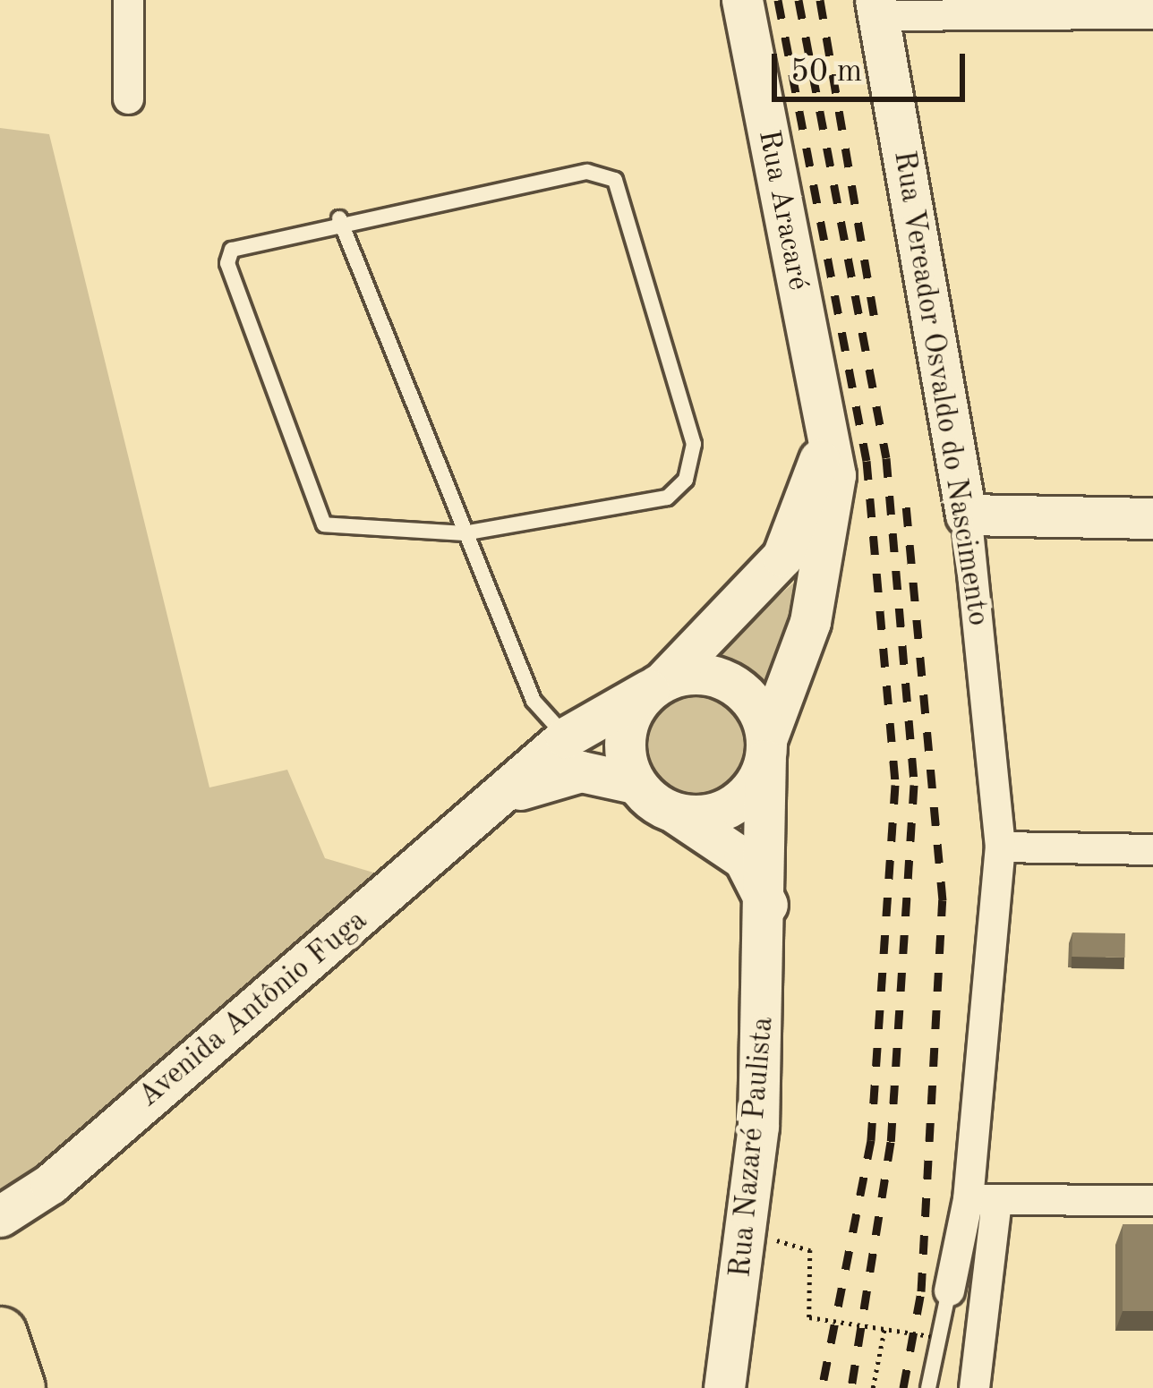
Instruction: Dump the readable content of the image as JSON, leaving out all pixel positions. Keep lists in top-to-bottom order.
{
  "streets": {
    "main road": [
      "Rua Aracaré",
      "Rua Vereador Osvaldo do Nascimento",
      "Avenida Antônio Fuga",
      "Rua Nazaré Paulista"
    ]
  },
  "crossings": [
    ["Rua Aracaré", "Avenida Antônio Fuga"],
    ["Rua Aracaré", "Rua Nazaré Paulista"],
    ["Avenida Antônio Fuga", "Rua Nazaré Paulista"]
  ],
  "scale_bar": "50 m"
}
